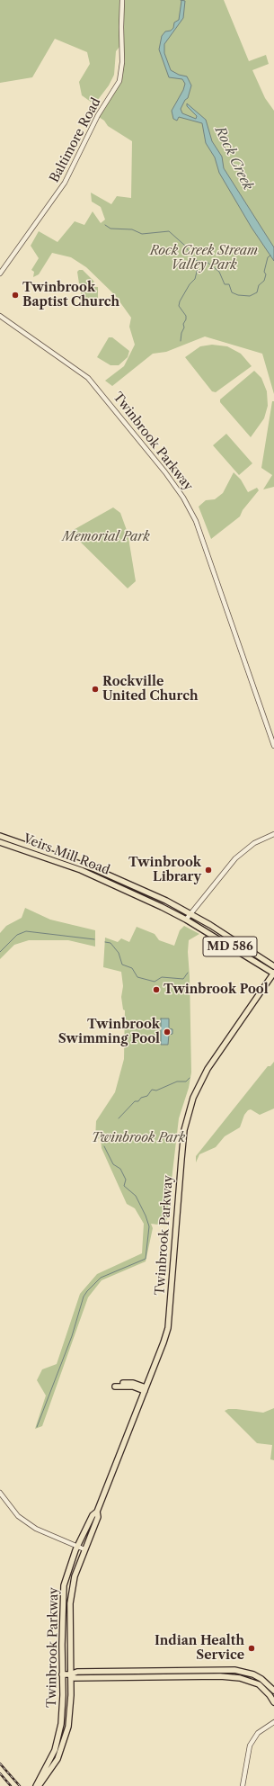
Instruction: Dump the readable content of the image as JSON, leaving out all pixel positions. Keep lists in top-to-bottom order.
{
  "streets": {
    "main road": ["Twinbrook Parkway", "Veirs Mill Road", "MD 586"],
    "street": ["Baltimore Road"]
  },
  "crossings": [
    ["Twinbrook Parkway", "Veirs Mill Road"]
  ],
  "water": ["Rock Creek"],
  "parks": ["Rock Creek Stream Valley Park", "Memorial Park", "Twinbrook Park"],
  "places": [
    "Twinbrook Baptist Church",
    "Rockville United Church",
    "Twinbrook Library",
    "Twinbrook Pool",
    "Twinbrook Swimming Pool",
    "Indian Health Service"
  ]
}
